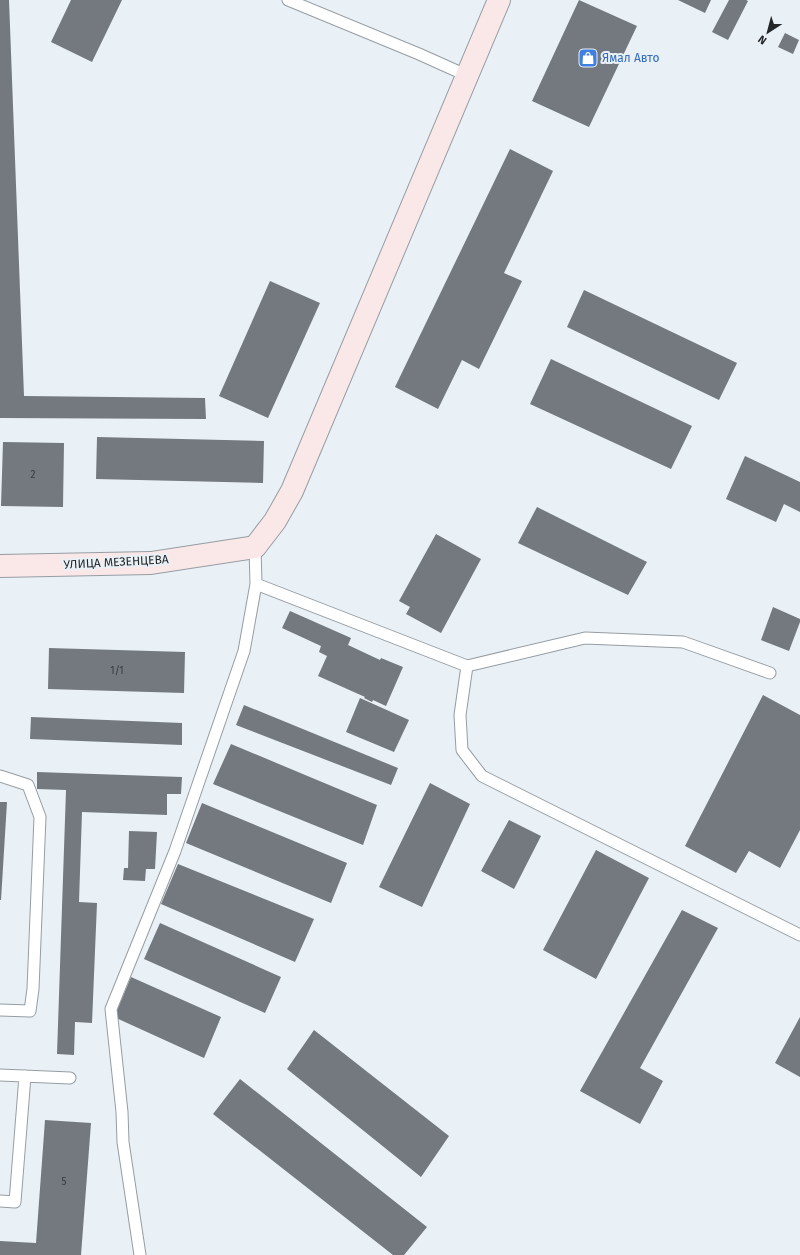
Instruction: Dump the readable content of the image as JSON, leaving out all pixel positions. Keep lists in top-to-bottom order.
{
  "streets": {
    "main road": ["УЛИЦА МЕЗЕНЦЕВА"]
  },
  "places": {
    "shop": ["Ямал Авто"]
  },
  "house_numbers": ["2", "1/1", "5"],
  "north": "bottom left"
}
